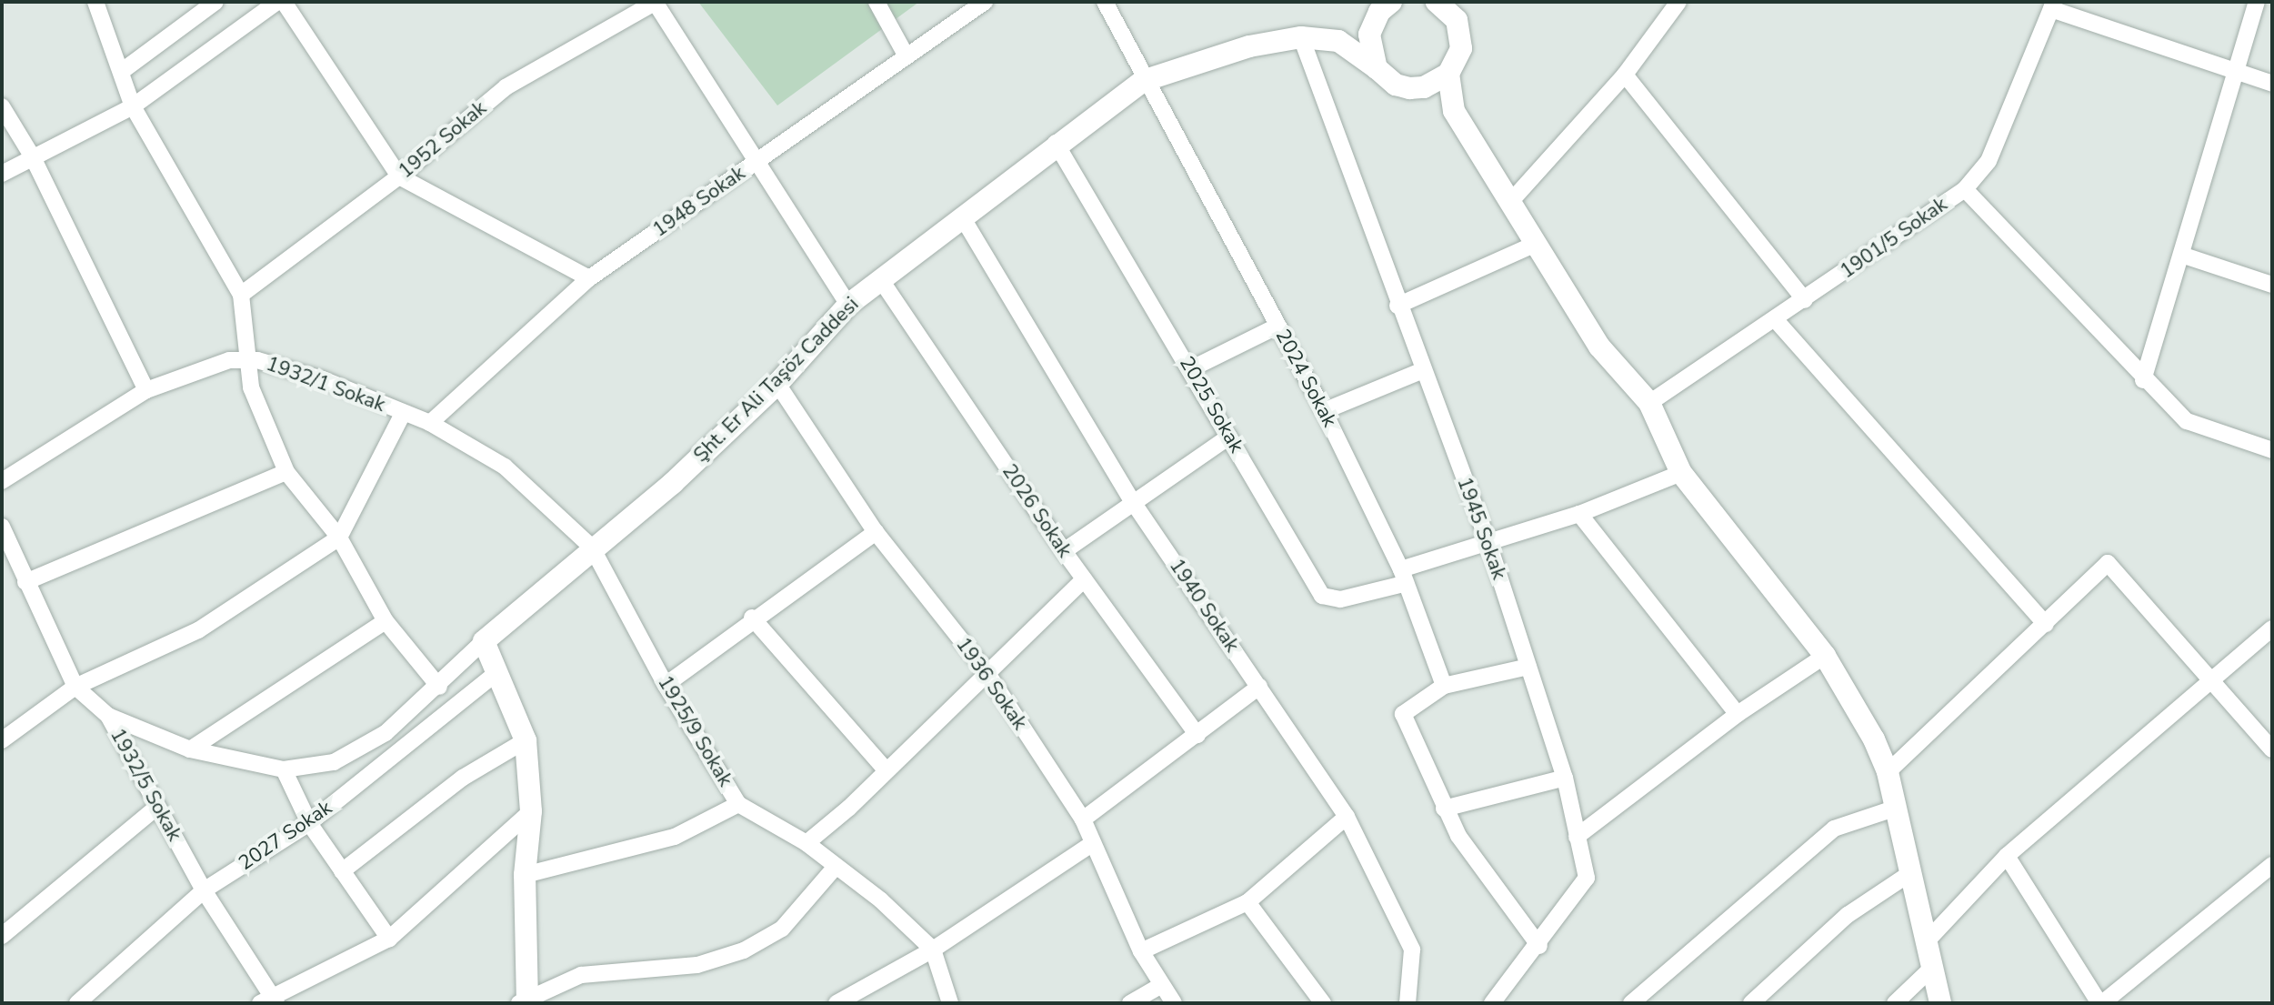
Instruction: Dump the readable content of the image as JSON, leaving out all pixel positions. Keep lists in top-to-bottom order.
{
  "streets": {
    "street": [
      "1952 Sokak",
      "1948 Sokak",
      "1901/5 Sokak",
      "2024 Sokak",
      "Şht. Er Ali Taşöz Caddesi",
      "1932/1 Sokak",
      "2025 Sokak",
      "2026 Sokak",
      "1945 Sokak",
      "1940 Sokak",
      "1936 Sokak",
      "1925/9 Sokak",
      "1932/5 Sokak",
      "2027 Sokak"
    ]
  },
  "crossings": [
    ["1948 Sokak", "1932/1 Sokak"],
    ["2024 Sokak", "Şht. Er Ali Taşöz Caddesi"],
    ["2024 Sokak", "2025 Sokak"],
    ["Şht. Er Ali Taşöz Caddesi", "1932/1 Sokak"],
    ["Şht. Er Ali Taşöz Caddesi", "2025 Sokak"],
    ["Şht. Er Ali Taşöz Caddesi", "2026 Sokak"],
    ["Şht. Er Ali Taşöz Caddesi", "1945 Sokak"],
    ["Şht. Er Ali Taşöz Caddesi", "1940 Sokak"],
    ["Şht. Er Ali Taşöz Caddesi", "1936 Sokak"],
    ["Şht. Er Ali Taşöz Caddesi", "1925/9 Sokak"],
    ["1932/1 Sokak", "1925/9 Sokak"],
    ["2025 Sokak", "1945 Sokak"],
    ["1932/5 Sokak", "2027 Sokak"]
  ]
}
